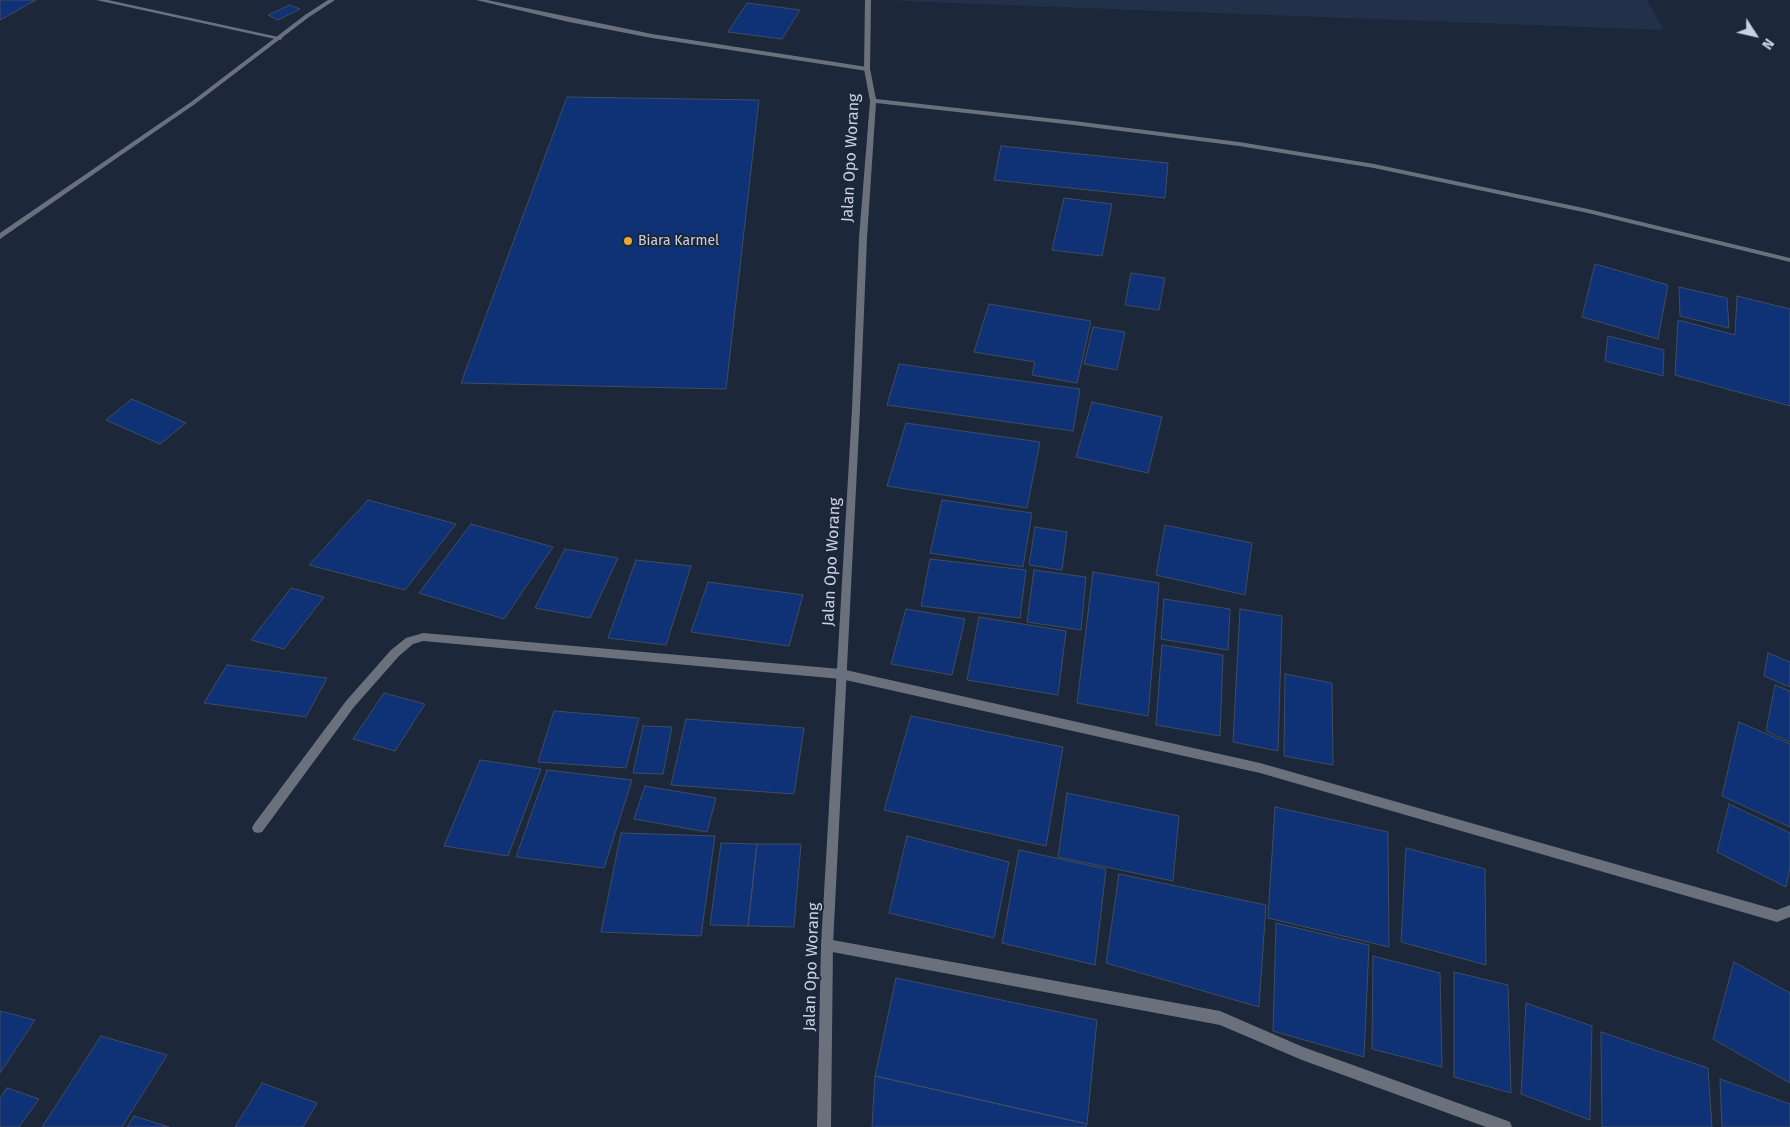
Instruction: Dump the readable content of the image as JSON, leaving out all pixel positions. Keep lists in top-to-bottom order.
{
  "streets": {
    "street": ["Jalan Opo Worang"]
  },
  "places": ["Biara Karmel"],
  "north": "bottom right"
}
